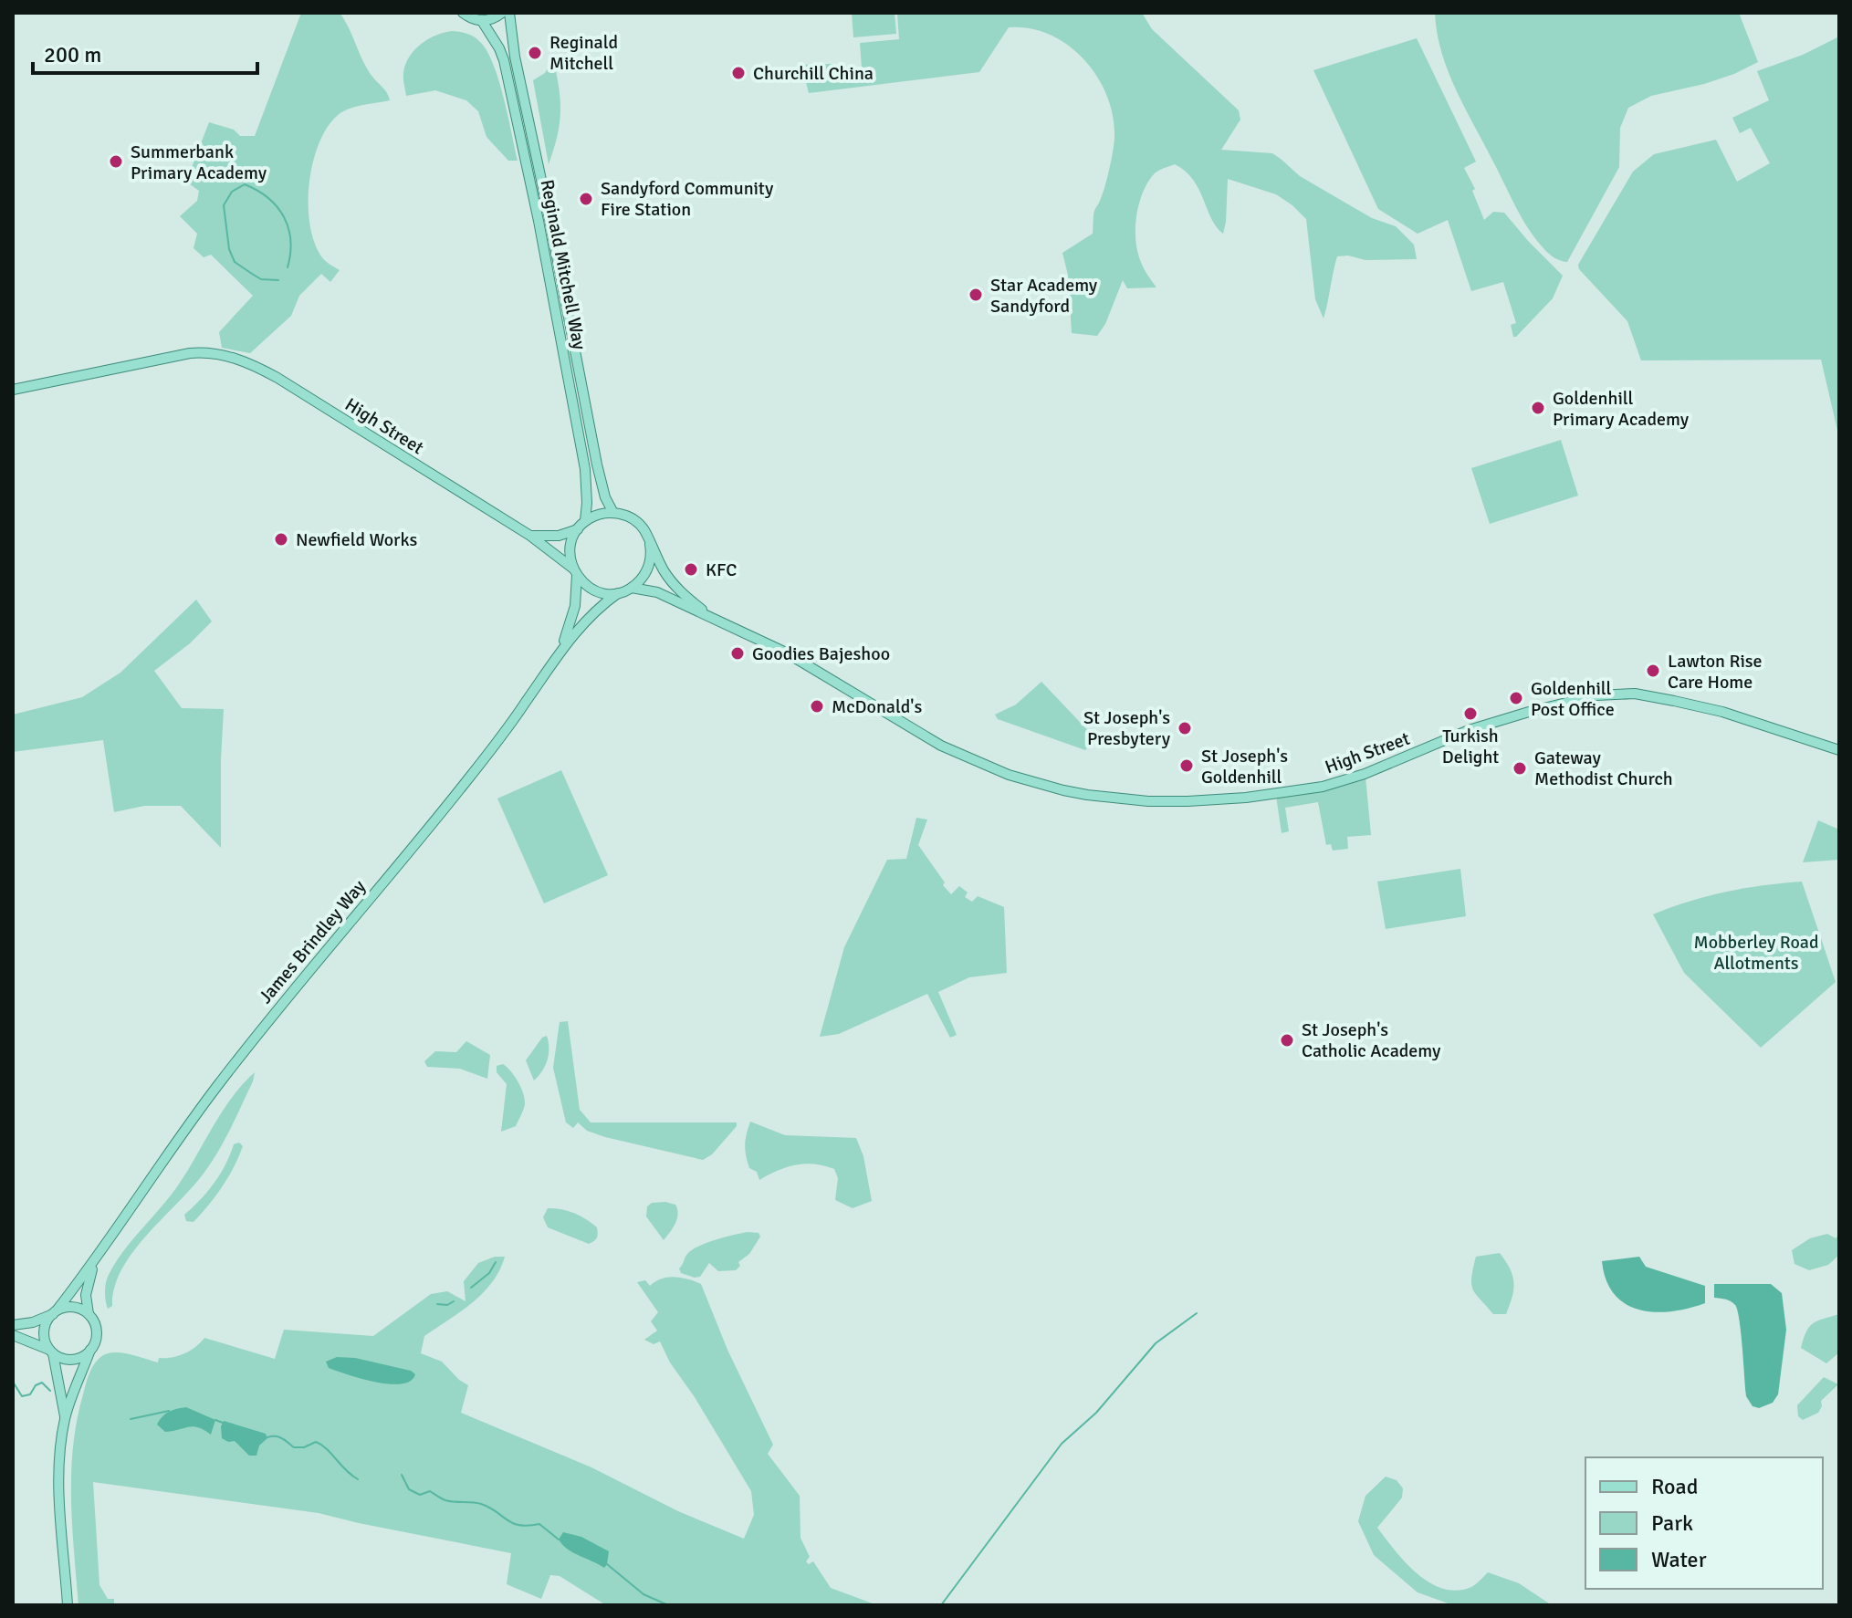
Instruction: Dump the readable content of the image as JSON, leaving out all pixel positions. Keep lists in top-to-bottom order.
{
  "streets": {
    "main road": ["Reginald Mitchell Way", "High Street", "James Brindley Way"]
  },
  "crossings": [
    ["Reginald Mitchell Way", "High Street"],
    ["Reginald Mitchell Way", "James Brindley Way"],
    ["High Street", "James Brindley Way"]
  ],
  "parks": ["Mobberley Road Allotments"],
  "places": [
    "Reginald Mitchell",
    "Churchill China",
    "Summerbank Primary Academy",
    "Sandyford Community Fire Station",
    "Star Academy Sandyford",
    "Goldenhill Primary Academy",
    "Newfield Works",
    "KFC",
    "Goodies Bajeshoo",
    "Lawton Rise Care Home",
    "Goldenhill Post Office",
    "McDonald's",
    "Turkish Delight",
    "St Joseph's Presbytery",
    "St Joseph's Goldenhill",
    "Gateway Methodist Church",
    "St Joseph's Catholic Academy"
  ],
  "legend": ["Road", "Park", "Water"],
  "scale_bar": "200 m"
}
